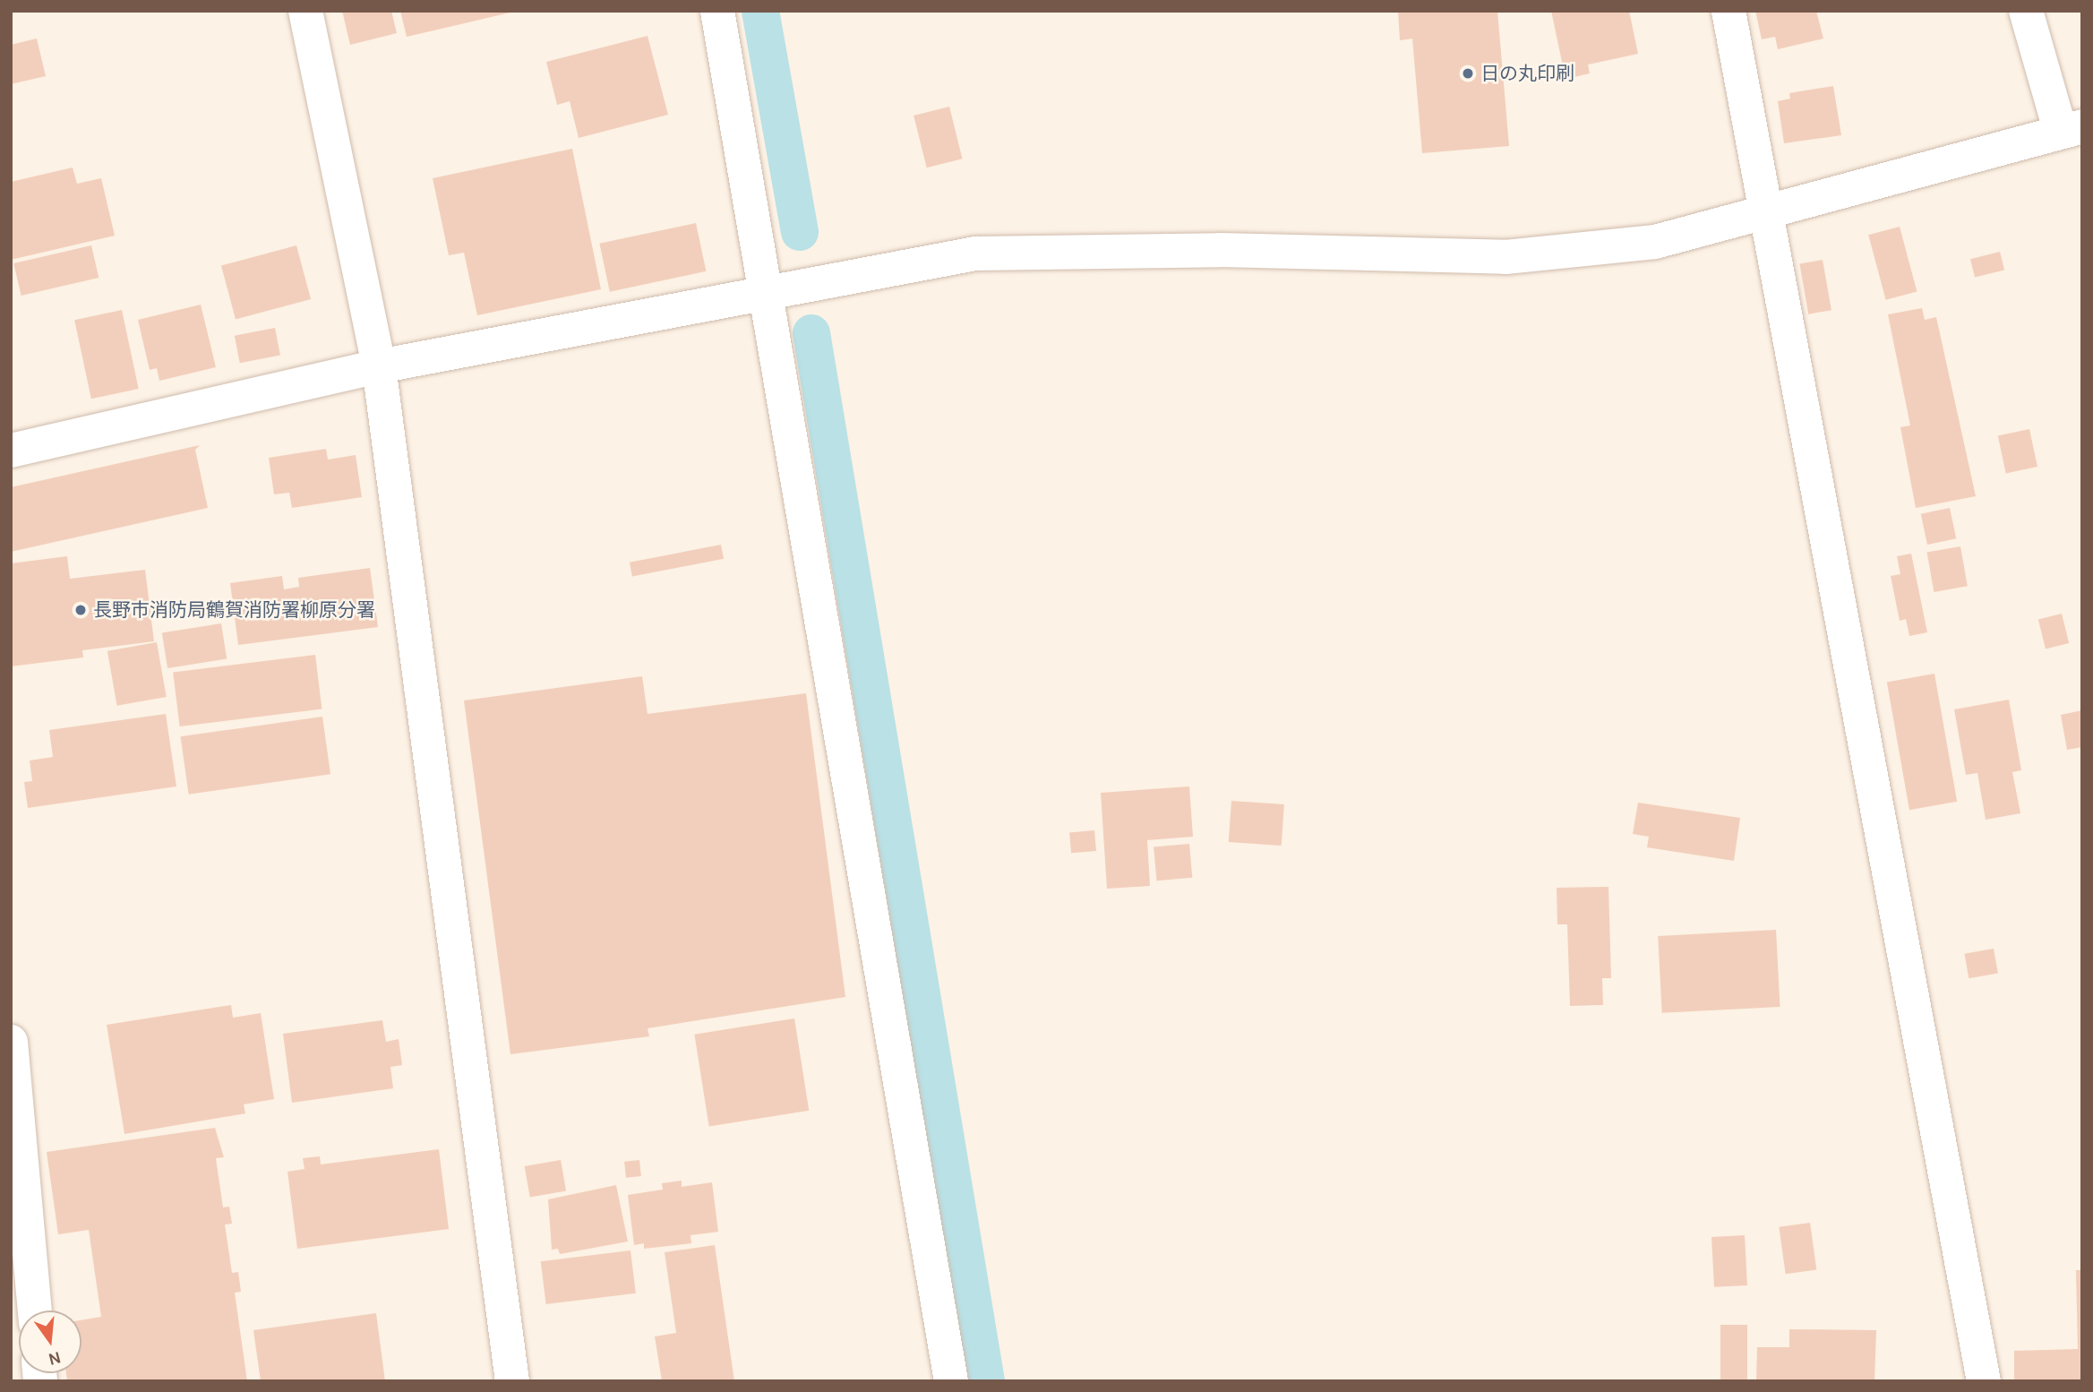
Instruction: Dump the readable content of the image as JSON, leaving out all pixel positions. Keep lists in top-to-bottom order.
{
  "places": ["日の丸印刷", "長野市消防局鶴賀消防署柳原分署"],
  "north": "bottom"
}
